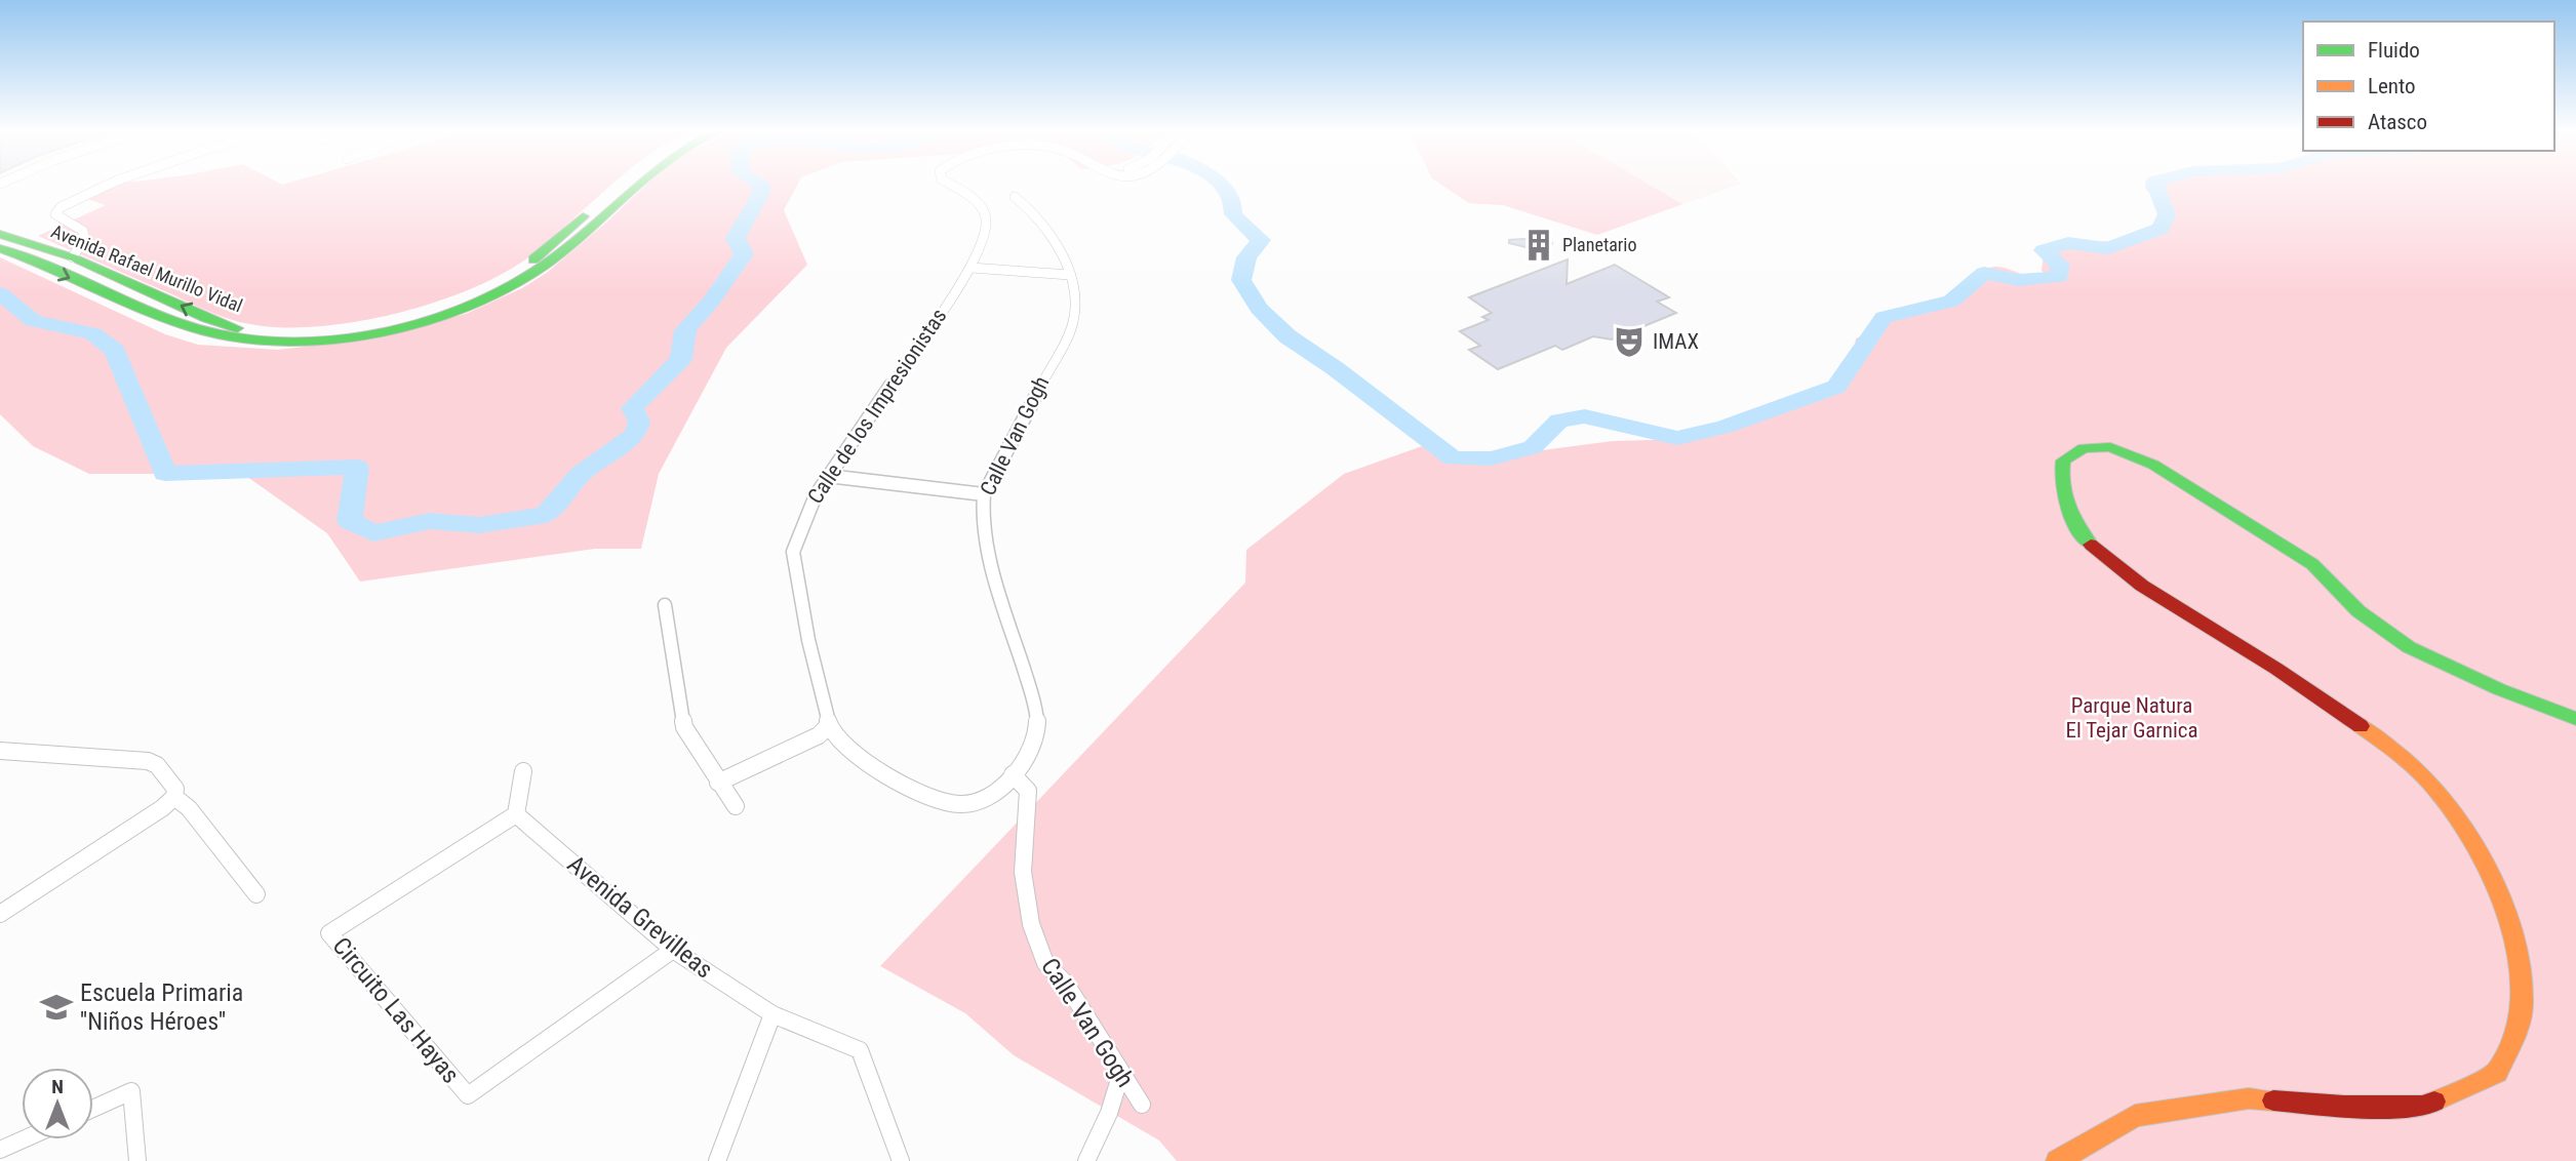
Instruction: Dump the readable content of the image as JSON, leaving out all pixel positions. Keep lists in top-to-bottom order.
{
  "streets": {
    "main road": ["Avenida Rafael Murillo Vidal"],
    "street": [
      "Calle de los Impresionistas",
      "Calle Van Gogh",
      "Avenida Grevilleas",
      "Circuito Las Hayas"
    ]
  },
  "crossings": [
    ["Calle de los Impresionistas", "Calle Van Gogh"],
    ["Avenida Grevilleas", "Circuito Las Hayas"]
  ],
  "parks": ["Parque Natura El Tejar Garnica"],
  "places": {
    "building": ["Planetario"],
    "theatre": ["IMAX"],
    "school or university": ["Escuela Primaria ''Niños Héroes''"]
  },
  "legend": ["Fluido", "Lento", "Atasco"],
  "north": "top"
}
